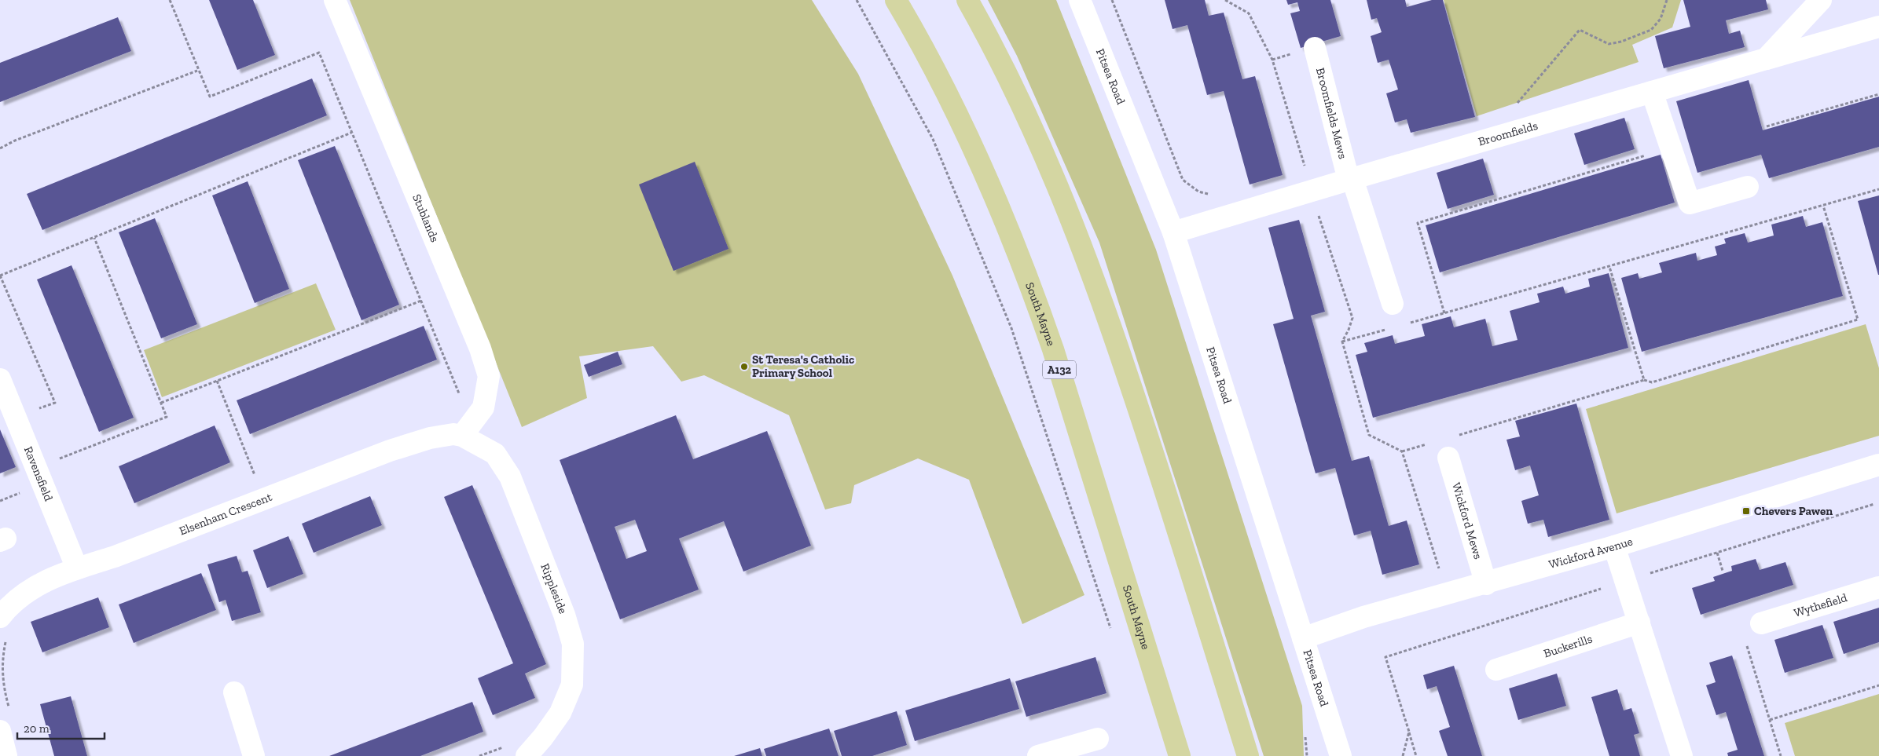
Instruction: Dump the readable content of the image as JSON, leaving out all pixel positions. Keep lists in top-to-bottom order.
{
  "streets": {
    "main road": ["South Mayne", "A132"],
    "street": [
      "Pitsea Road",
      "Broomfields Mews",
      "Broomfields",
      "Stublands",
      "Ravensfield",
      "Elsenham Crescent",
      "Wickford Mews",
      "Wickford Avenue",
      "Rippleside",
      "Wythefield",
      "Buckerills"
    ]
  },
  "crossings": [
    ["Pitsea Road", "Broomfields"],
    ["Pitsea Road", "Wickford Avenue"],
    ["Broomfields Mews", "Broomfields"],
    ["Stublands", "Elsenham Crescent"],
    ["Stublands", "Rippleside"],
    ["Ravensfield", "Elsenham Crescent"],
    ["Elsenham Crescent", "Rippleside"],
    ["Wickford Mews", "Wickford Avenue"]
  ],
  "places": {
    "other": ["St Teresa's Catholic Primary School"],
    "transit": ["Chevers Pawen"]
  },
  "scale_bar": "20 m"
}
